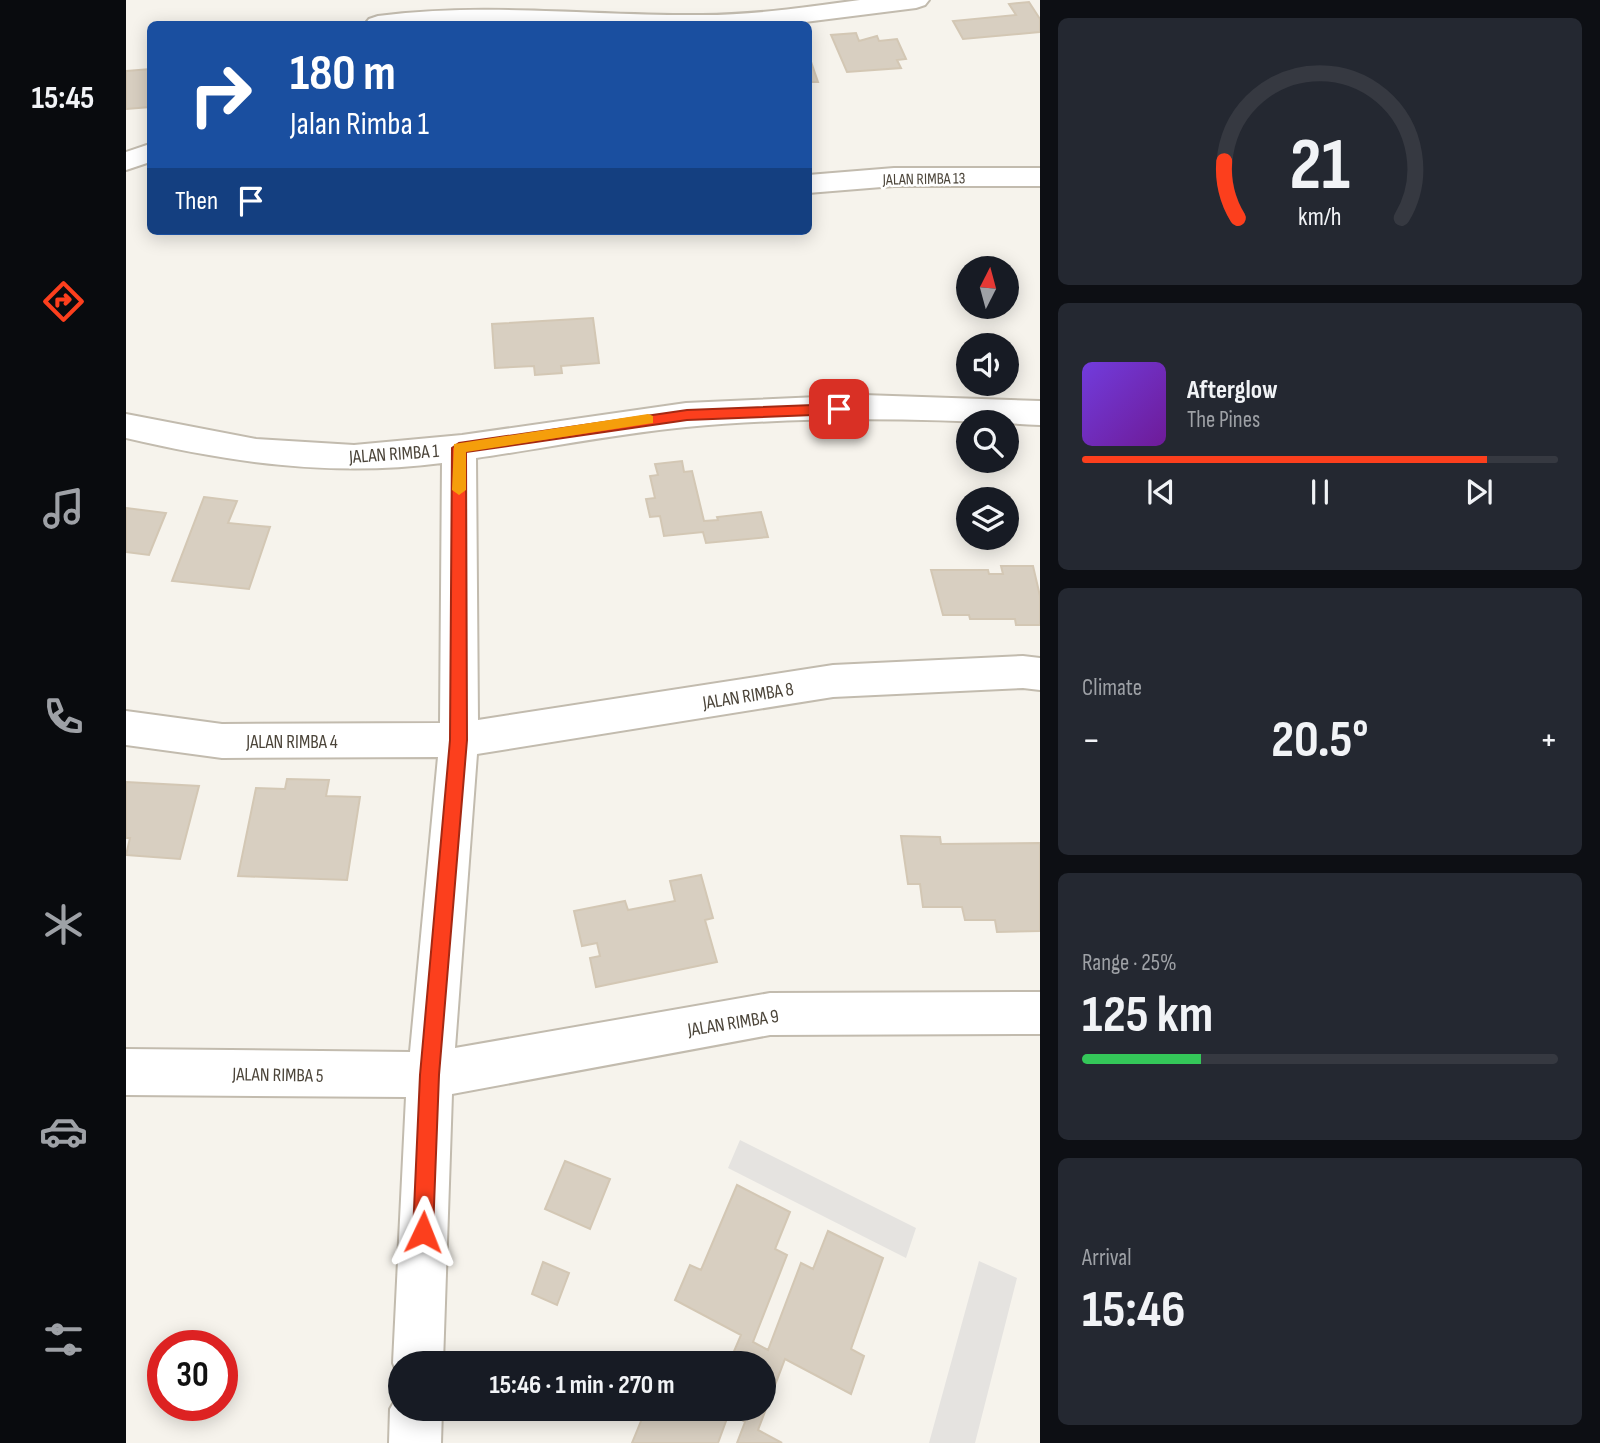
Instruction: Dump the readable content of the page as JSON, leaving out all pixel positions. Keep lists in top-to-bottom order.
{
  "streets": {
    "street": [
      "JALAN RIMBA 13",
      "JALAN RIMBA 1",
      "JALAN RIMBA 8",
      "JALAN RIMBA 4",
      "JALAN RIMBA 9",
      "JALAN RIMBA 5"
    ]
  },
  "crossings": [
    ["JALAN RIMBA 8", "JALAN RIMBA 4"],
    ["JALAN RIMBA 9", "JALAN RIMBA 5"]
  ],
  "north": "top",
  "page": {
    "tabs": "15:45",
    "turn": ["180 m", "Jalan Rimba 1"],
    "then": "Then",
    "song": ["Afterglow", "The Pines"],
    "tile": [
      "Climate",
      ["Range · 25%", "125 km"],
      ["Arrival", "15:46"]
    ],
    "heat": ["−", "20.5°", "+"],
    "limit": "30",
    "trip": "15:46 · 1 min · 270 m",
    "gauge": ["21", "km/h"]
  }
}
